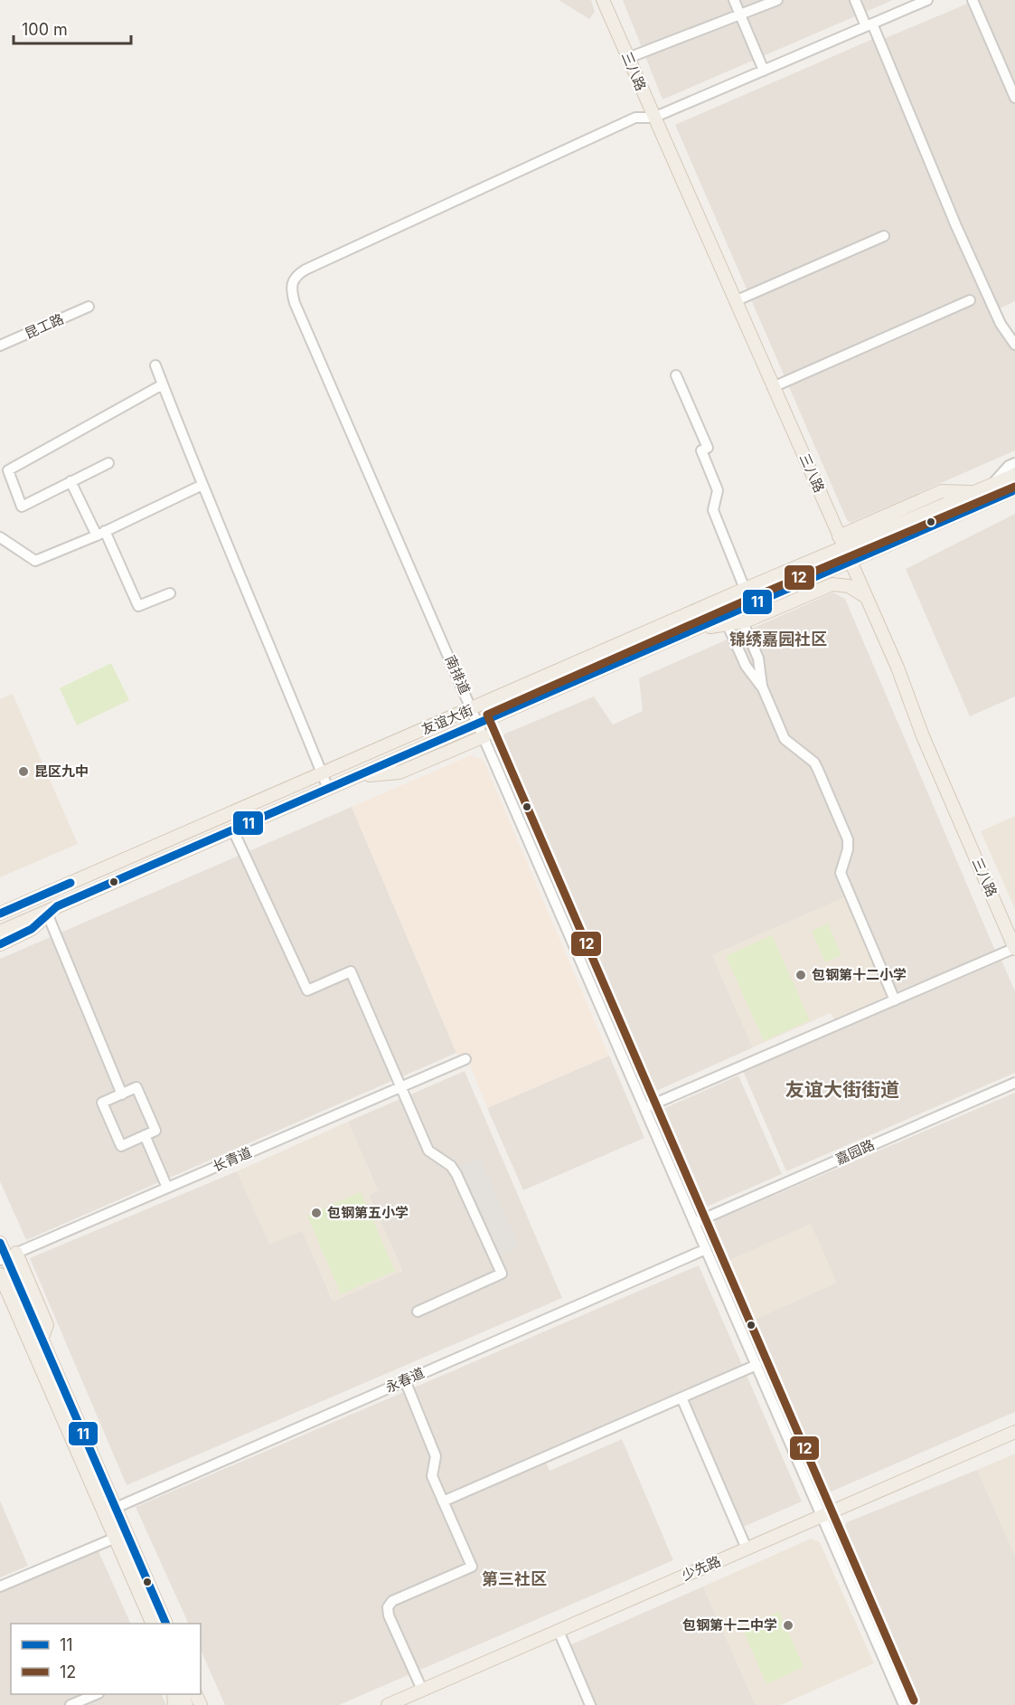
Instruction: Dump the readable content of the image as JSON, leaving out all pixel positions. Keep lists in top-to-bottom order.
{
  "streets": {
    "main road": ["三八路", "友谊大街", "少先路"],
    "street": [
      "昆工路",
      "南排道",
      "嘉园路",
      "长青道",
      "永春道"
    ]
  },
  "crossings": [
    ["三八路", "南排道"],
    ["三八路", "友谊大街"],
    ["南排道", "友谊大街"],
    ["南排道", "嘉园路"],
    ["南排道", "永春道"],
    ["南排道", "少先路"]
  ],
  "districts": ["锦绣嘉园社区", "友谊大街街道", "第三社区"],
  "places": [
    "昆区九中",
    "包钢第十二小学",
    "包钢第五小学",
    "包钢第十二中学"
  ],
  "lines": ["transit line 12", "transit line 11"],
  "legend": ["11", "12"],
  "scale_bar": "100 m"
}
